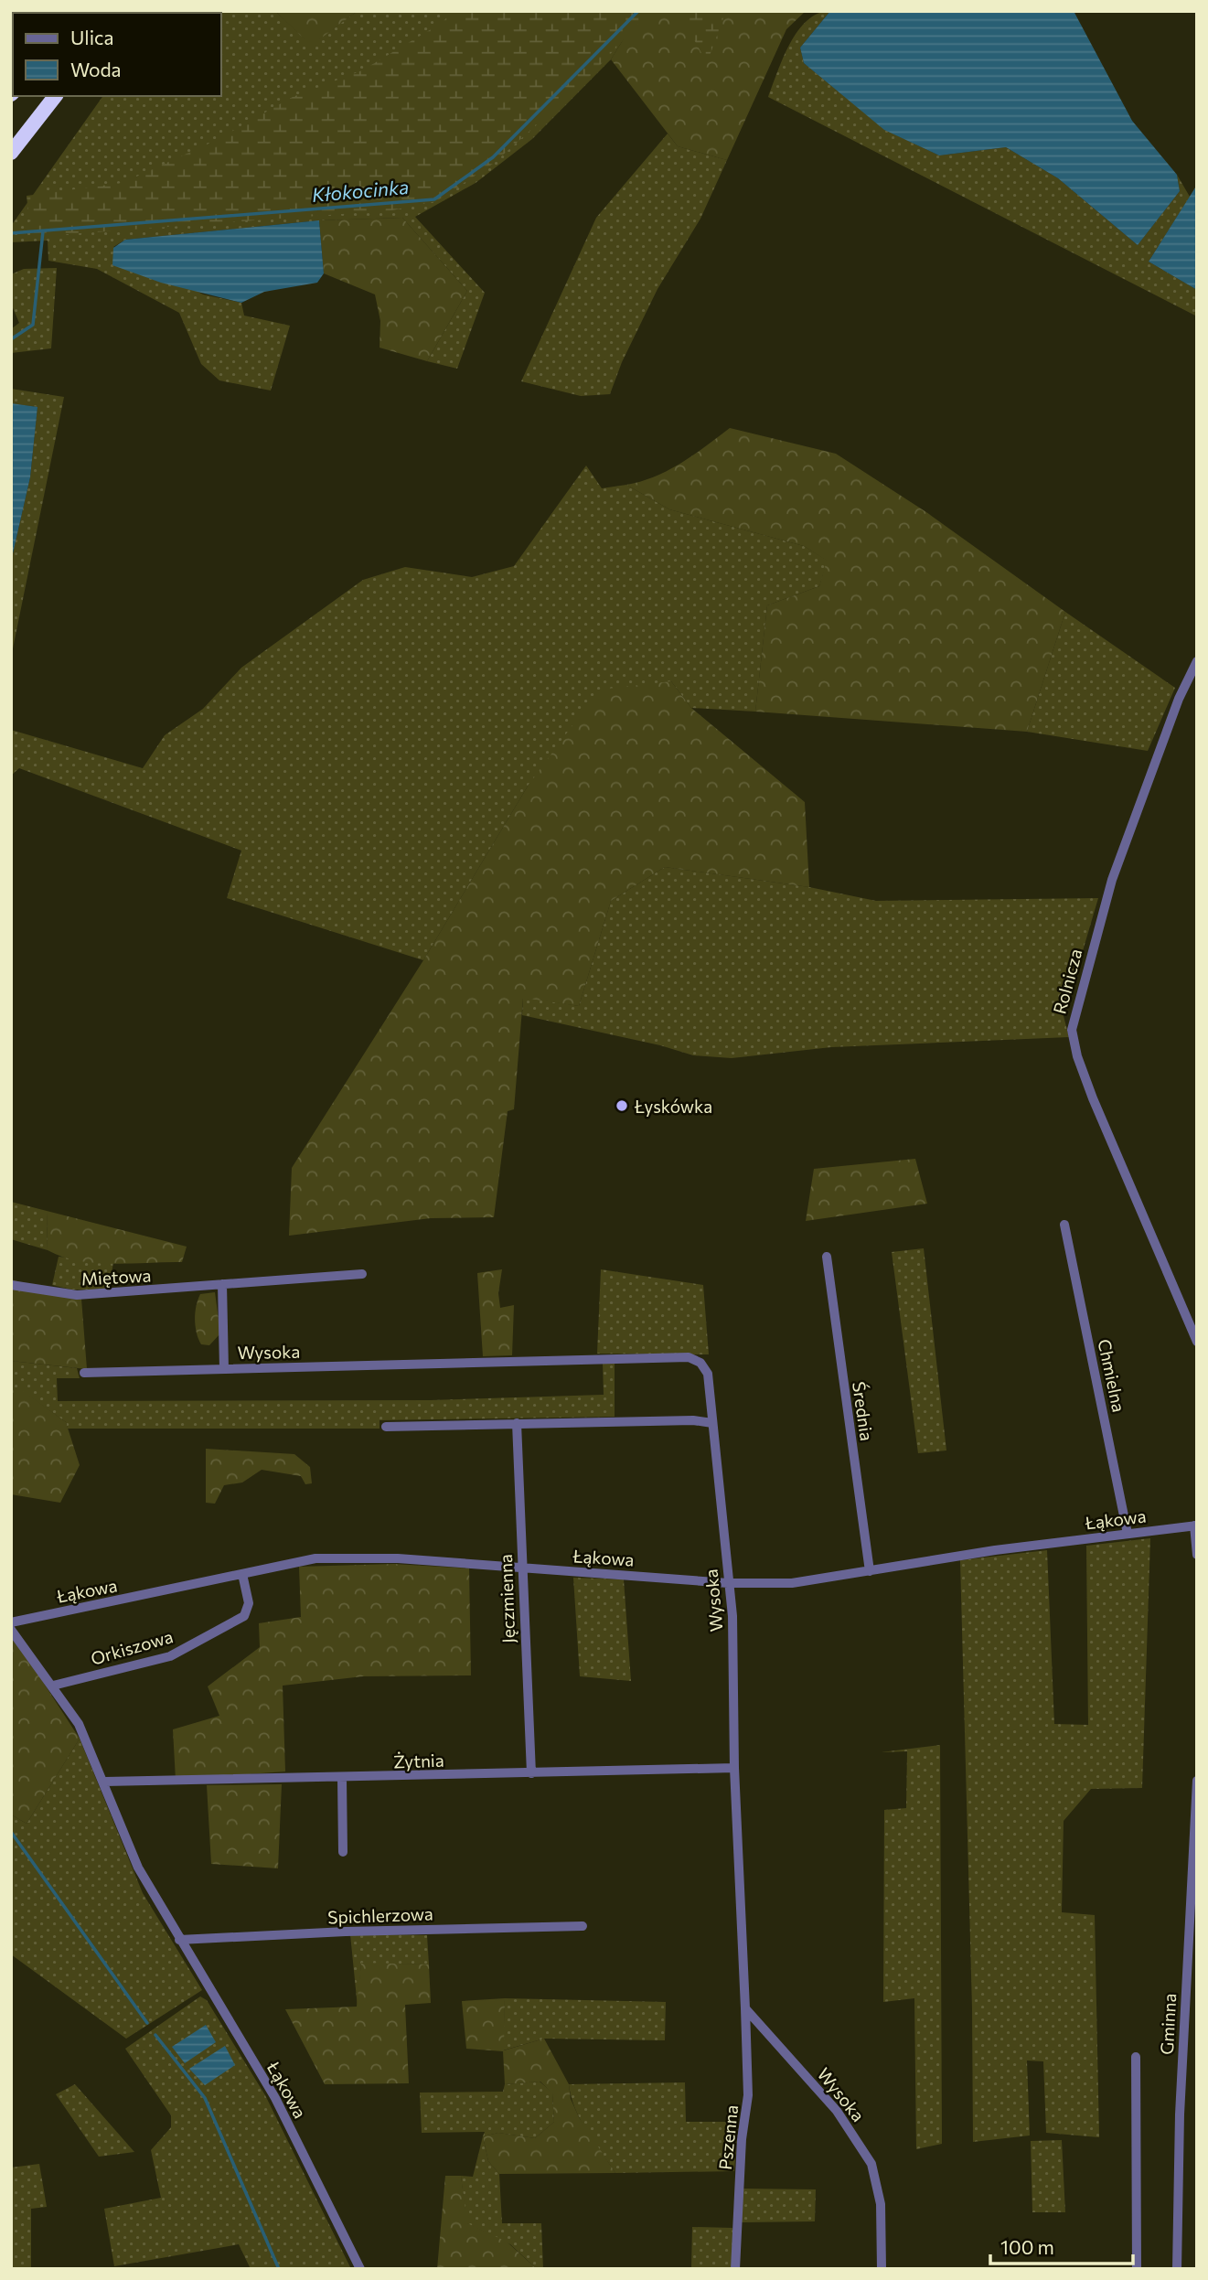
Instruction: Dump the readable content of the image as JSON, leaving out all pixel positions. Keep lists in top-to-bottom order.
{
  "streets": {
    "street": [
      "Rolnicza",
      "Miętowa",
      "Wysoka",
      "Chmielna",
      "Średnia",
      "Łąkowa",
      "Jęczmienna",
      "Orkiszowa",
      "Żytnia",
      "Spichlerzowa",
      "Gminna",
      "Pszenna"
    ]
  },
  "crossings": [
    ["Miętowa", "Wysoka"],
    ["Wysoka", "Łąkowa"],
    ["Wysoka", "Żytnia"],
    ["Wysoka", "Pszenna"],
    ["Chmielna", "Łąkowa"],
    ["Średnia", "Łąkowa"],
    ["Łąkowa", "Jęczmienna"],
    ["Łąkowa", "Orkiszowa"],
    ["Łąkowa", "Żytnia"],
    ["Łąkowa", "Spichlerzowa"],
    ["Jęczmienna", "Żytnia"]
  ],
  "water": ["Kłokocinka"],
  "places": ["Łyskówka"],
  "legend": ["Ulica", "Woda"],
  "scale_bar": "100 m"
}
